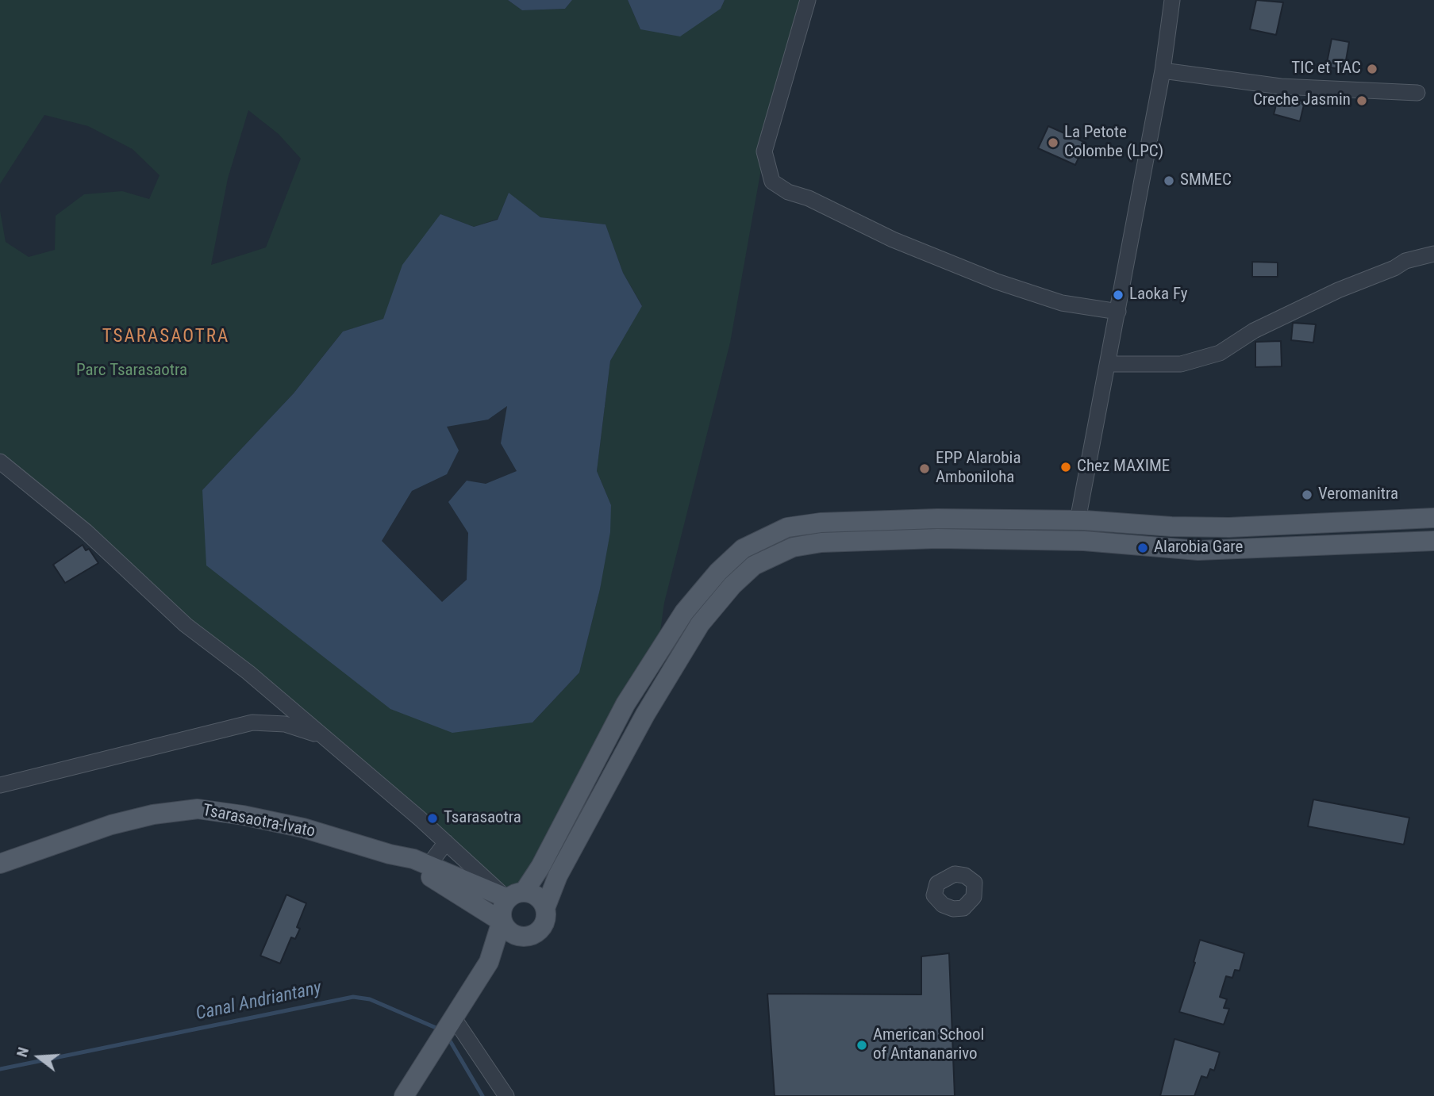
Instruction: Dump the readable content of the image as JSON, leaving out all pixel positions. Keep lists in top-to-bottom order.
{
  "streets": {
    "main road": ["Tsarasaotra-Ivato"]
  },
  "districts": ["TSARASAOTRA"],
  "water": ["Canal Andriantany"],
  "parks": ["Parc Tsarasaotra"],
  "places": [
    "TIC et TAC",
    "Creche Jasmin",
    "La Petote Colombe (LPC)",
    "SMMEC",
    "Laoka Fy",
    "Chez MAXIME",
    "EPP Alarobia Amboniloha",
    "Veromanitra",
    "Alarobia Gare",
    "Tsarasaotra",
    "American School of Antananarivo"
  ],
  "north": "left"
}
